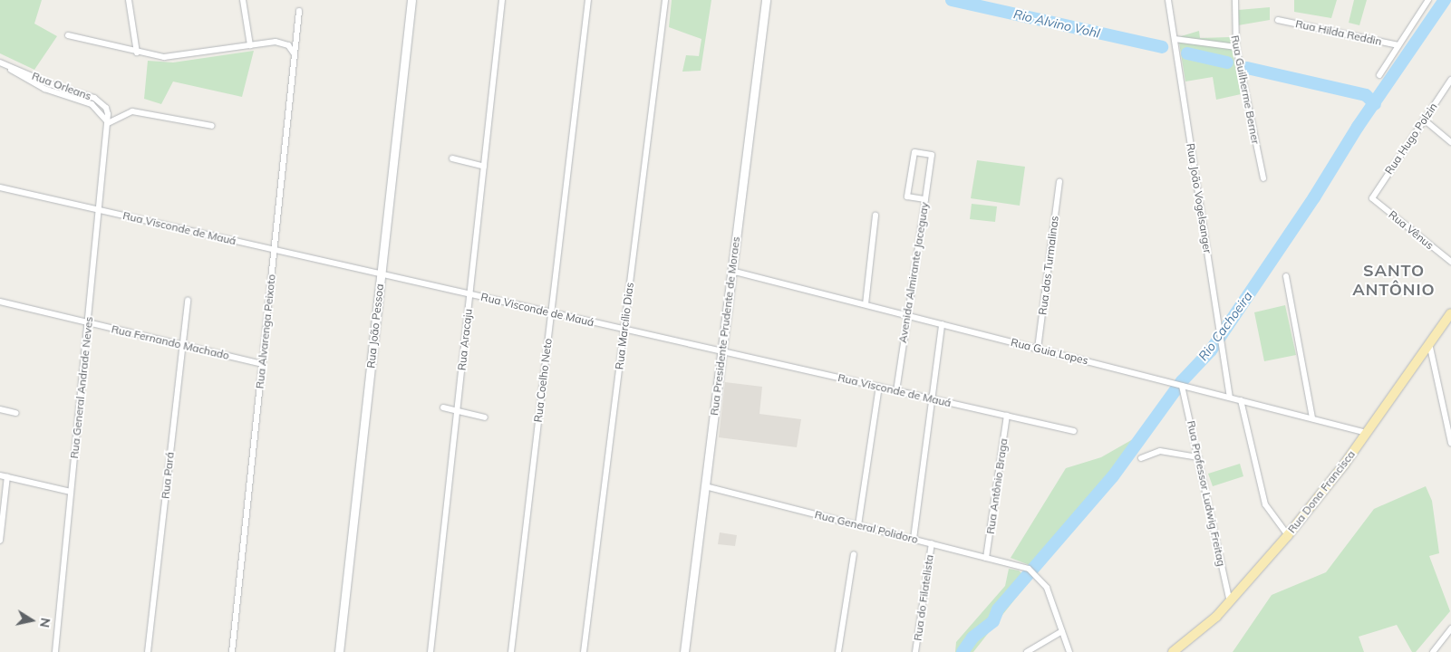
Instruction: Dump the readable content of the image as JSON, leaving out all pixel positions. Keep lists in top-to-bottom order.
{
  "streets": {
    "main road": ["Rua João Pessoa", "Rua Presidente Prudente de Moraes", "Rua Dona Francisca"],
    "street": [
      "Rua Hilda Reddin",
      "Rua Orleans",
      "Rua Guilherme Berner",
      "Rua Hugo Polzin",
      "Rua João Vogelsanger",
      "Rua Visconde de Mauá",
      "Rua Vênus",
      "Rua das Turmalinas",
      "Avenida Almirante Jaceguay",
      "Rua Marcílio Dias",
      "Rua Alvarenga Peixoto",
      "Rua Aracaju",
      "Rua Fernando Machado",
      "Rua Guia Lopes",
      "Rua Coelho Neto",
      "Rua General Andrade Neves",
      "Rua Pará",
      "Rua Antônio Braga",
      "Rua Professor Ludwig Freitag",
      "Rua General Polidoro",
      "Rua do Filatelista"
    ]
  },
  "crossings": [
    ["Rua Orleans", "Rua General Andrade Neves"],
    ["Rua Hugo Polzin", "Rua Vênus"],
    ["Rua João Vogelsanger", "Rua Guia Lopes"],
    ["Rua Visconde de Mauá", "Avenida Almirante Jaceguay"],
    ["Rua Visconde de Mauá", "Rua João Pessoa"],
    ["Rua Visconde de Mauá", "Rua Marcílio Dias"],
    ["Rua Visconde de Mauá", "Rua Presidente Prudente de Moraes"],
    ["Rua Visconde de Mauá", "Rua Alvarenga Peixoto"],
    ["Rua Visconde de Mauá", "Rua Aracaju"],
    ["Rua Visconde de Mauá", "Rua Coelho Neto"],
    ["Rua Visconde de Mauá", "Rua General Andrade Neves"],
    ["Rua Visconde de Mauá", "Rua Antônio Braga"],
    ["Rua das Turmalinas", "Rua Guia Lopes"],
    ["Avenida Almirante Jaceguay", "Rua Guia Lopes"],
    ["Rua Presidente Prudente de Moraes", "Rua Guia Lopes"],
    ["Rua Presidente Prudente de Moraes", "Rua General Polidoro"],
    ["Rua Alvarenga Peixoto", "Rua Fernando Machado"],
    ["Rua Fernando Machado", "Rua General Andrade Neves"],
    ["Rua Fernando Machado", "Rua Pará"],
    ["Rua Guia Lopes", "Rua Dona Francisca"],
    ["Rua Guia Lopes", "Rua Professor Ludwig Freitag"],
    ["Rua Antônio Braga", "Rua General Polidoro"],
    ["Rua Dona Francisca", "Rua Professor Ludwig Freitag"],
    ["Rua General Polidoro", "Rua do Filatelista"]
  ],
  "districts": ["SANTO ANTÔNIO"],
  "water": ["Rio Alvino Vohl", "Rio Cachoeira"],
  "north": "right"
}
